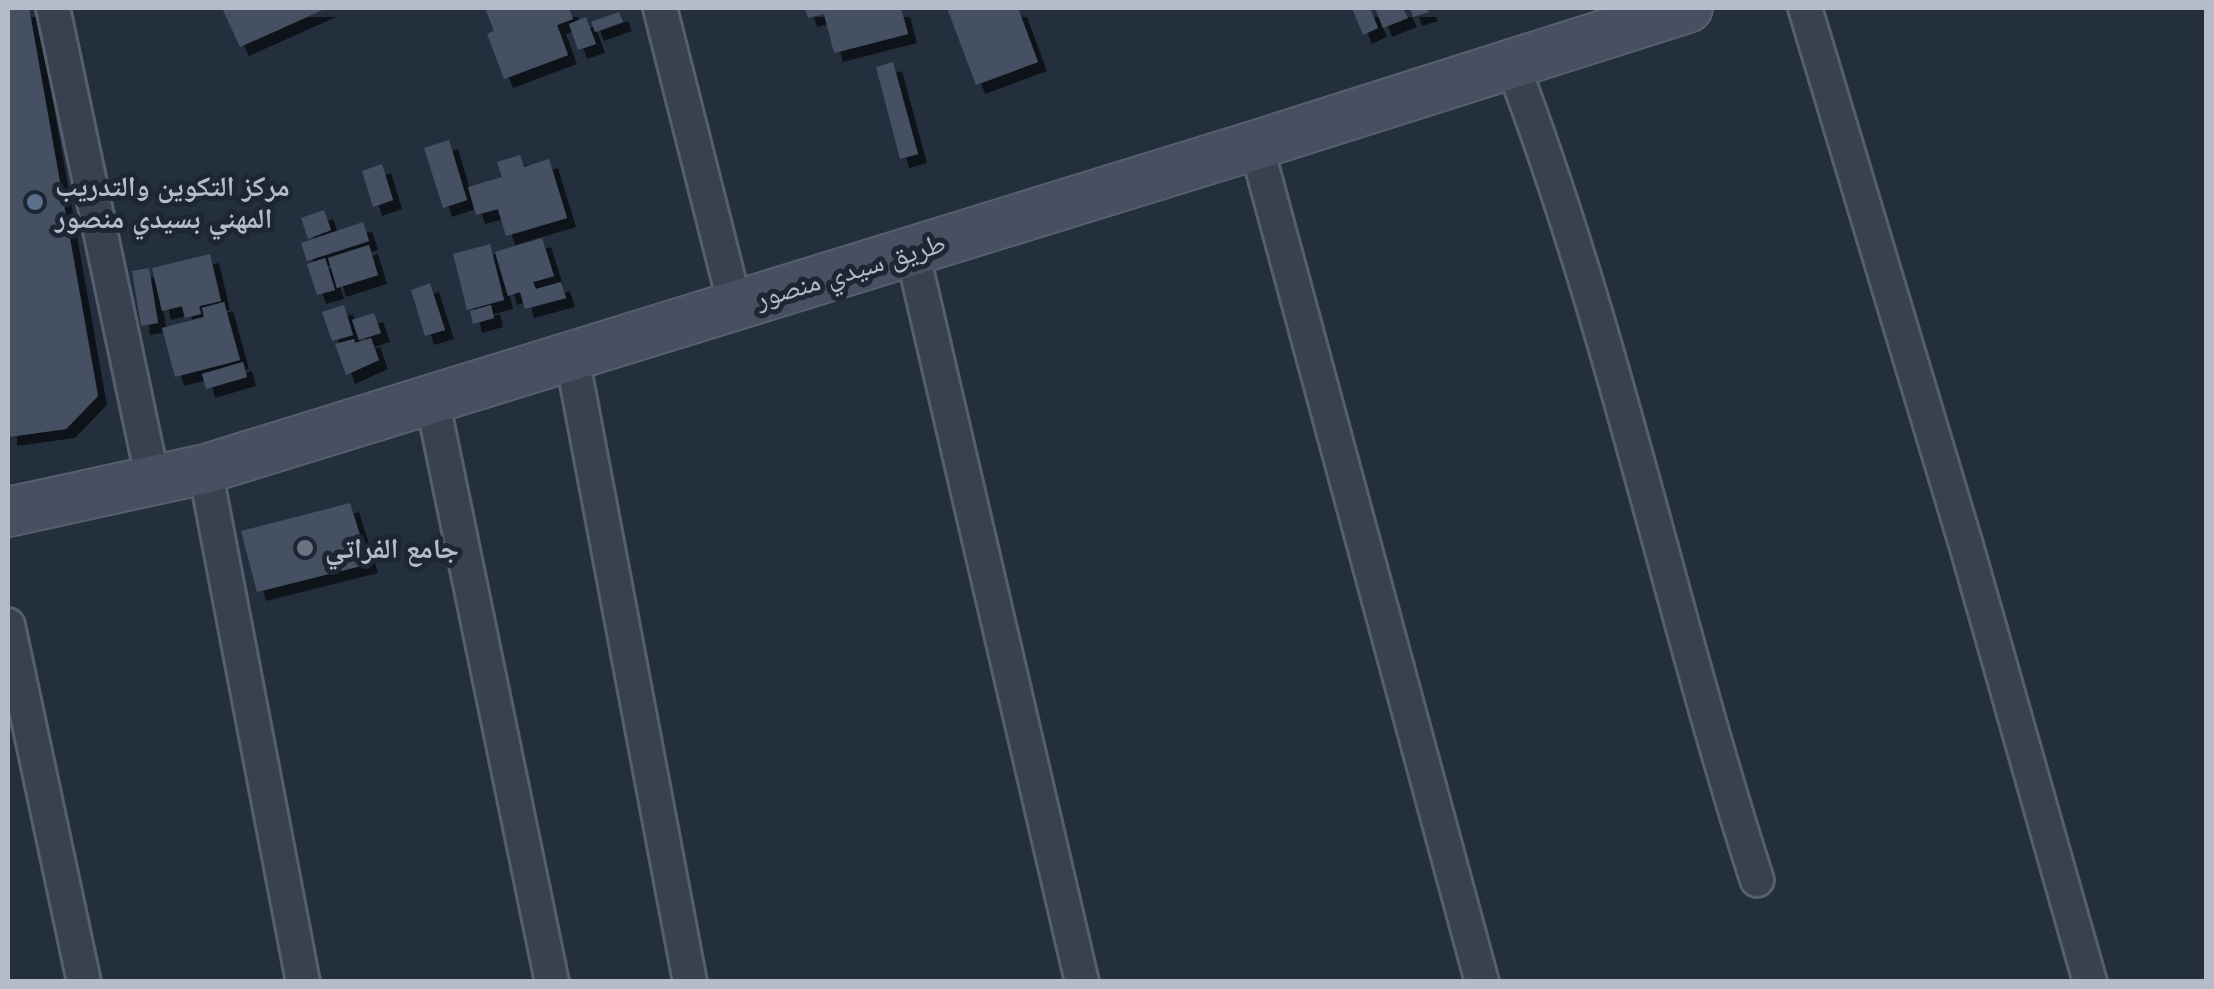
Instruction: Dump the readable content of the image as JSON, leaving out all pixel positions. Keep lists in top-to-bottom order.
{
  "streets": {
    "main road": ["طريق سيدي منصور"]
  },
  "places": ["مركز التكوين والتدريب المهني بسيدي منصور", "جامع الفراتي"]
}
